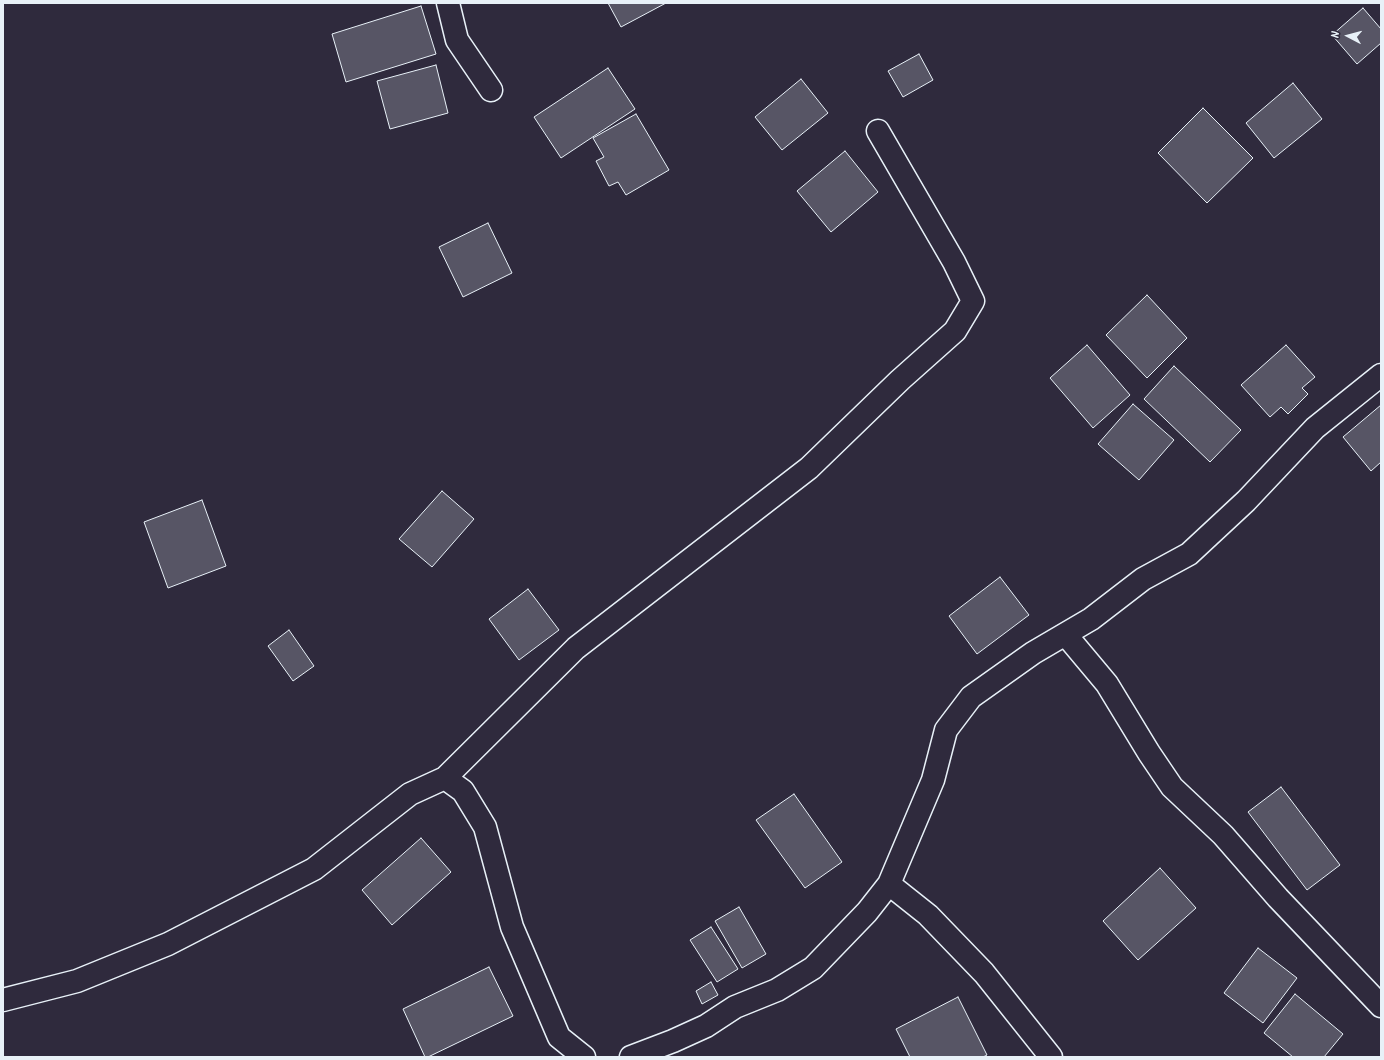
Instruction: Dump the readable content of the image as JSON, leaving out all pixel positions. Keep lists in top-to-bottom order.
{
  "north": "left"
}
